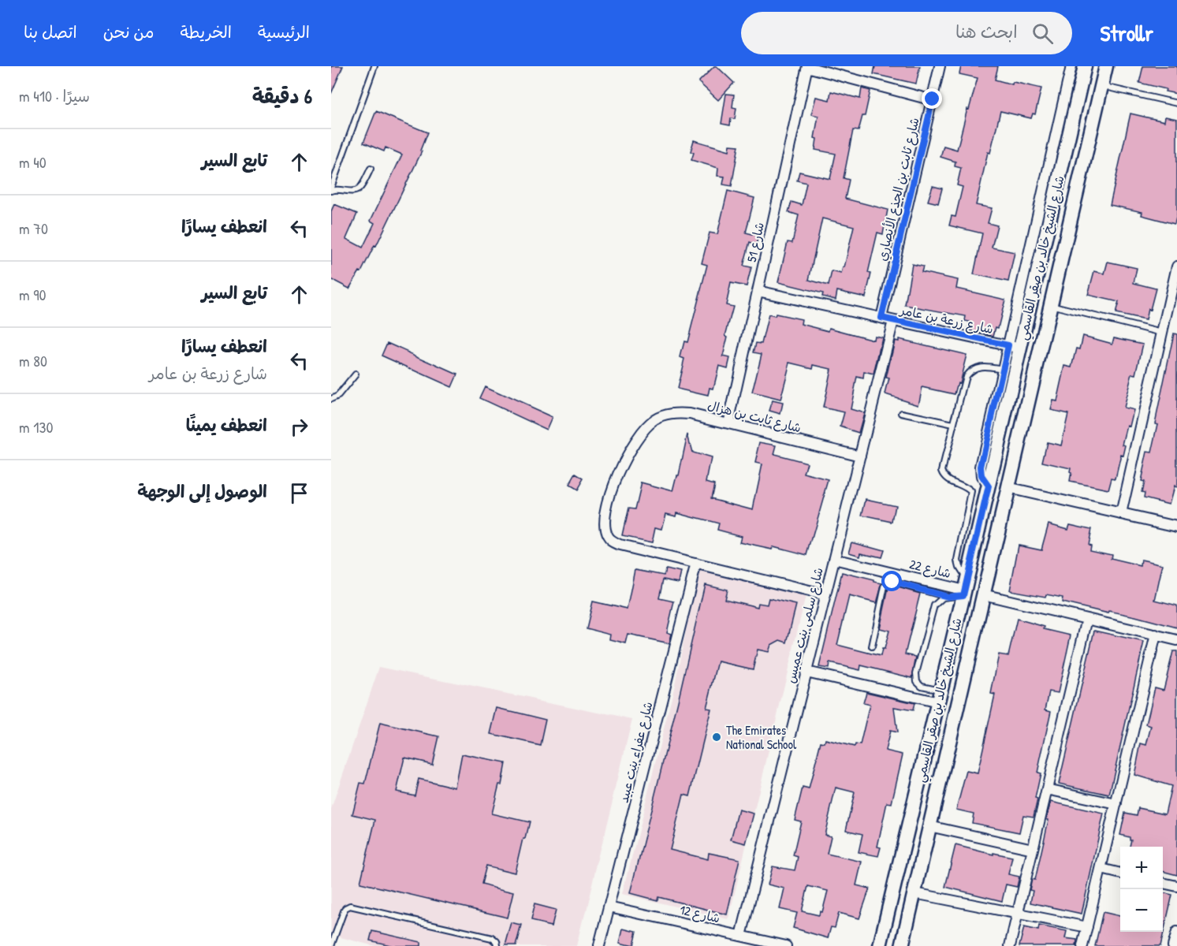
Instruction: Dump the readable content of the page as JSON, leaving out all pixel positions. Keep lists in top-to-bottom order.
{
  "streets": {
    "main road": ["شارع الشيخ خالد بن صقر القاسمي"],
    "street": [
      "شارع ثابت بن الجذع الأنصاري",
      "شارع 51",
      "شارع زرعة بن عامر",
      "شارع ثابت بن هزال",
      "شارع 22",
      "شارع سلمى بنت عميس",
      "شارع عفراء بنت عبيد",
      "شارع 12"
    ]
  },
  "crossings": [
    ["شارع ثابت بن الجذع الأنصاري", "شارع زرعة بن عامر"],
    ["شارع 51", "شارع زرعة بن عامر"],
    ["شارع 51", "شارع ثابت بن هزال"],
    ["شارع الشيخ خالد بن صقر القاسمي", "شارع زرعة بن عامر"],
    ["شارع الشيخ خالد بن صقر القاسمي", "شارع 22"],
    ["شارع زرعة بن عامر", "شارع سلمى بنت عميس"],
    ["شارع ثابت بن هزال", "شارع سلمى بنت عميس"],
    ["شارع ثابت بن هزال", "شارع عفراء بنت عبيد"],
    ["شارع 22", "شارع سلمى بنت عميس"],
    ["شارع سلمى بنت عميس", "شارع 12"],
    ["شارع عفراء بنت عبيد", "شارع 12"]
  ],
  "places": ["The Emirates National School"],
  "page": {
    "header": "Strollr",
    "search": "ابحث هنا",
    "nav": [
      "الرئيسية",
      "الخريطة",
      "من نحن",
      "اتصل بنا"
    ],
    "heading": ["6 دقيقة", "سيرًا · 410 m"],
    "list": [
      ["تابع السير", "40 m"],
      ["انعطف يسارًا", "70 m"],
      ["تابع السير", "90 m"],
      ["انعطف يسارًا", "شارع زرعة بن عامر", "80 m"],
      ["انعطف يمينًا", "130 m"],
      "الوصول إلى الوجهة"
    ],
    "map_buttons": ["+", "−"]
  }
}
